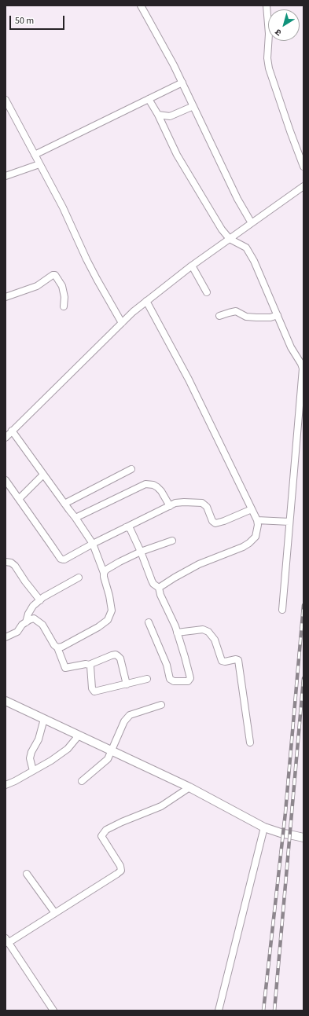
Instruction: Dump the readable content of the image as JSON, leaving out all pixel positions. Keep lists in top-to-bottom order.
{
  "scale_bar": "50 m",
  "north": "bottom left"
}
